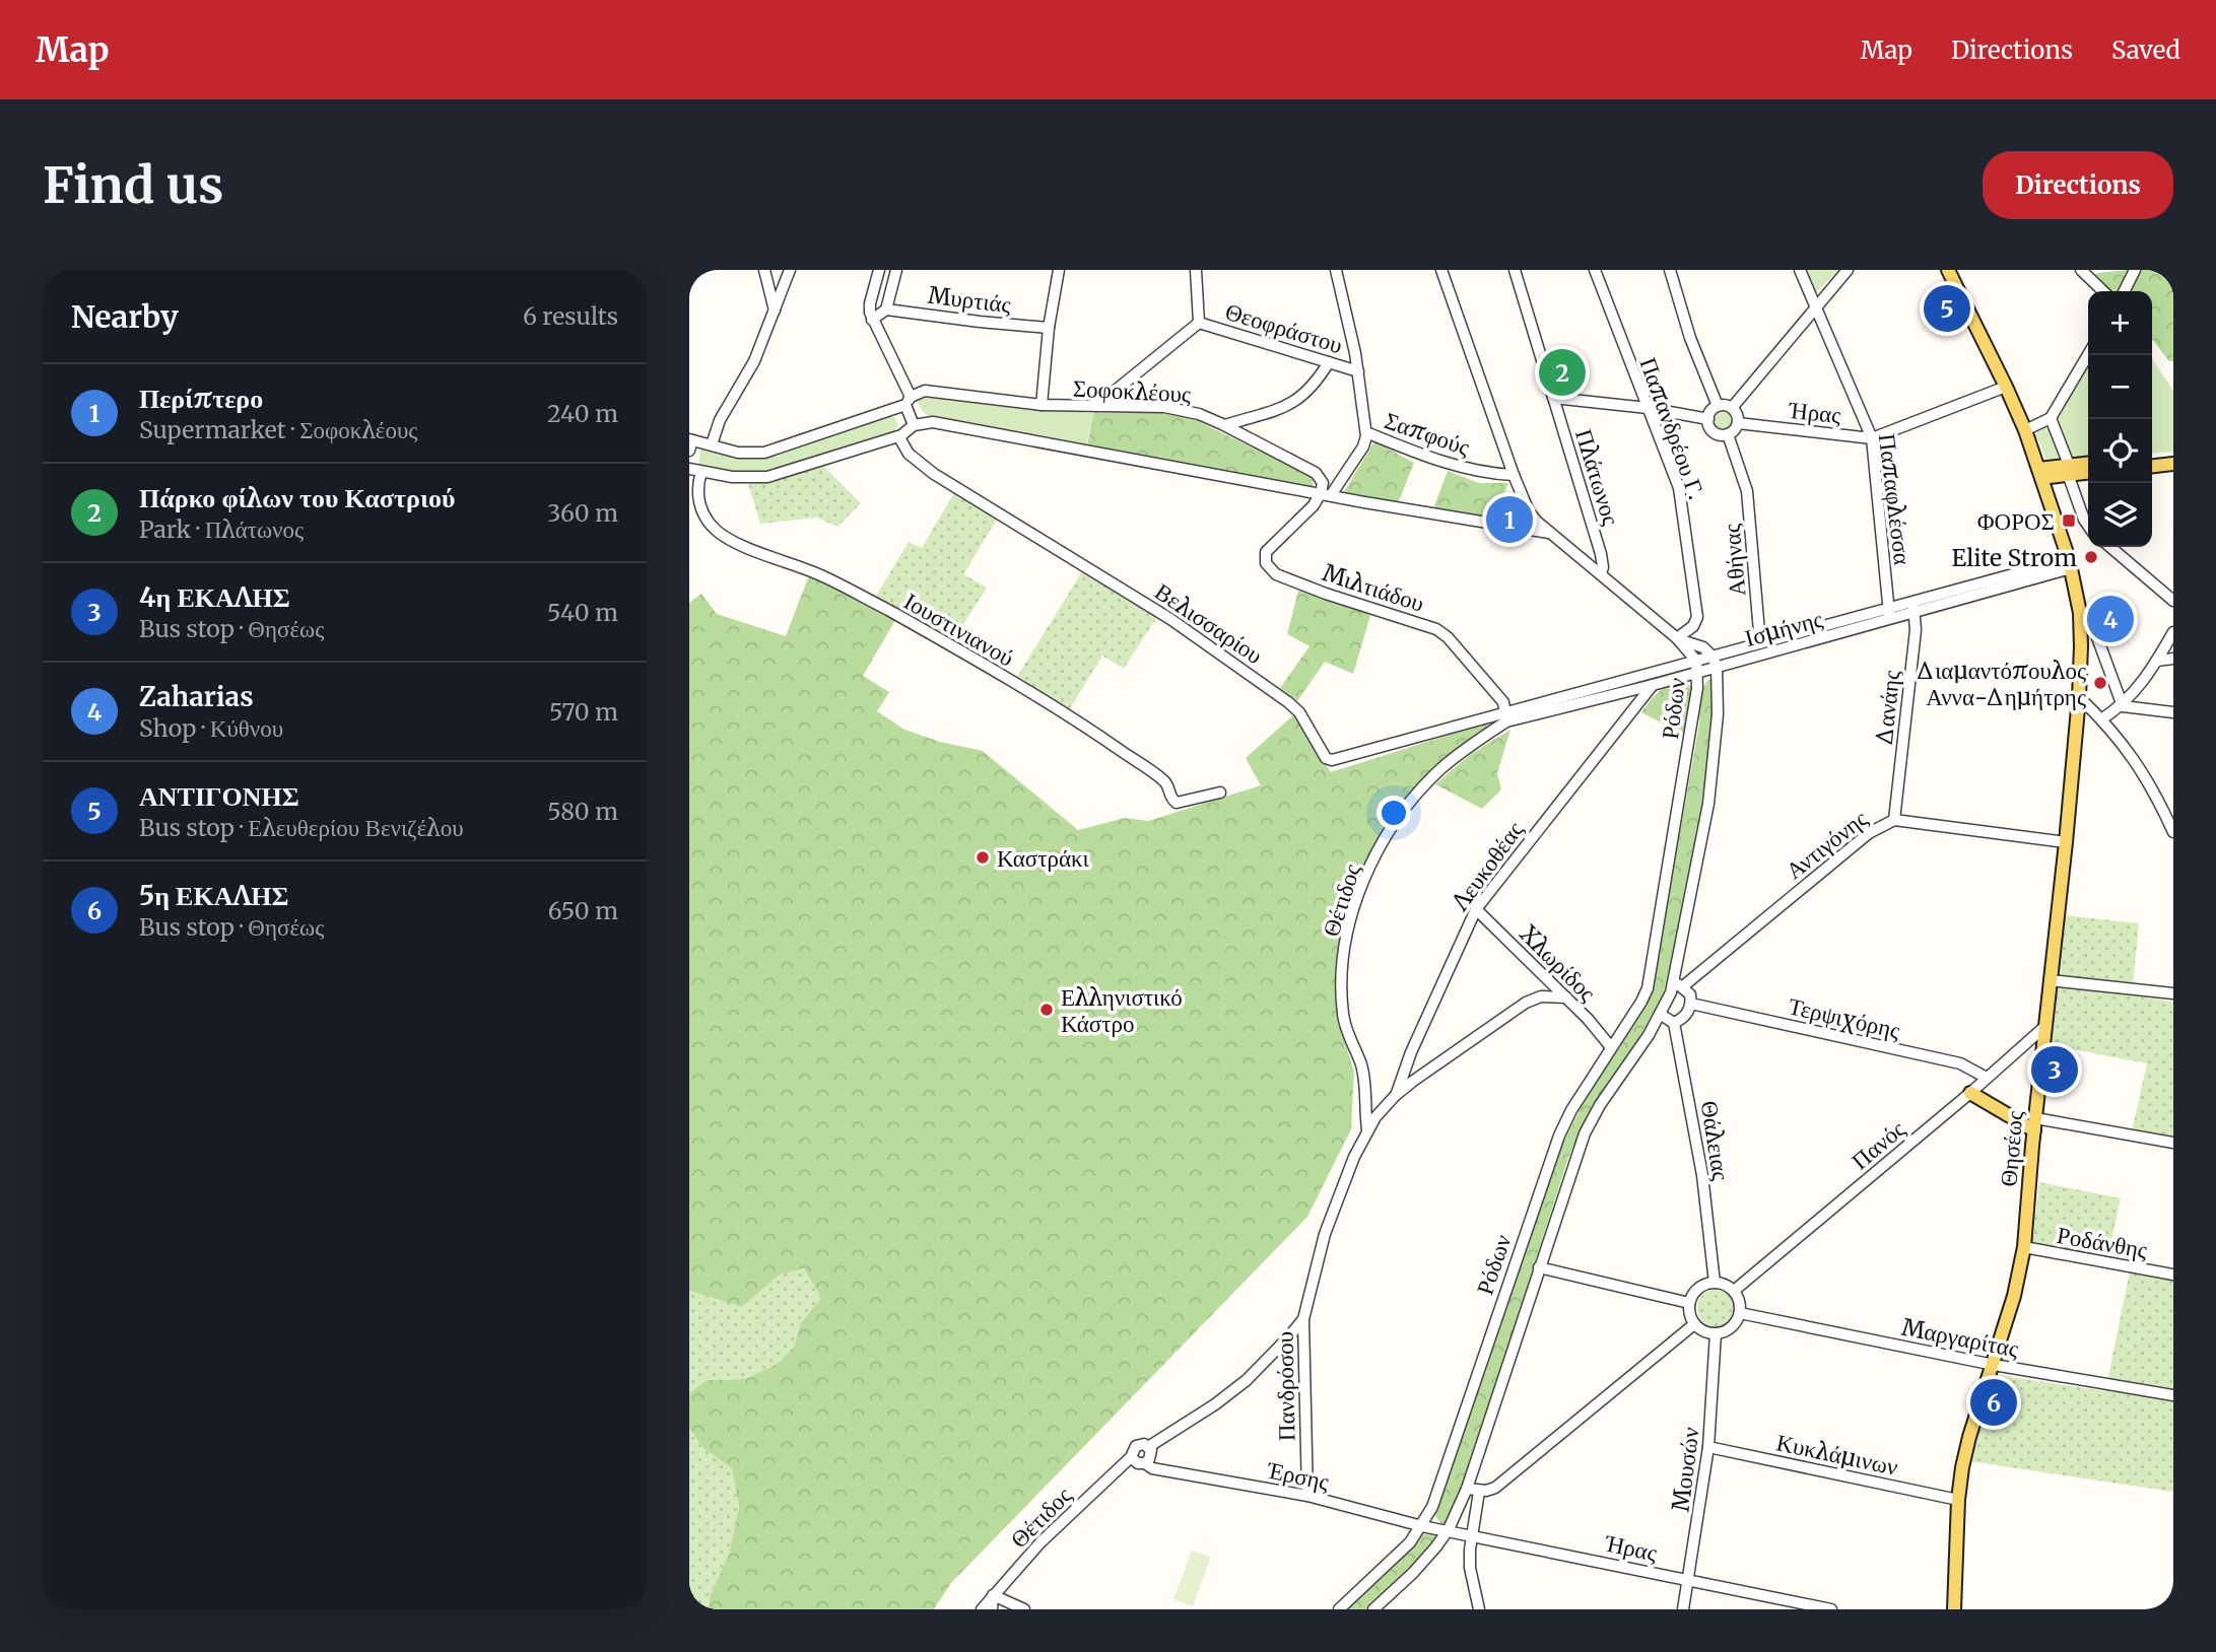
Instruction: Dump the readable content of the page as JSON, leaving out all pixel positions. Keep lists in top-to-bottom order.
{
  "streets": {
    "main road": ["Θησέως"],
    "street": [
      "Μυρτιάς",
      "Θεοφράστου",
      "Σοφοκλέους",
      "Ήρας",
      "Παπανδρέου Γ.",
      "Σαπφούς",
      "Πλάτωνος",
      "Παπαφλέσσα",
      "Αθήνας",
      "Μιλτιάδου",
      "Βελισσαρίου",
      "Ισμήνης",
      "Ιουστινιανού",
      "Ρόδων",
      "Δανάης",
      "Αντιγόνης",
      "Λευκοθέας",
      "Θέτιδος",
      "Χλωρίδος",
      "Τερψιχόρης",
      "Θάλειας",
      "Πανός",
      "Ροδάνθης",
      "Μαργαρίτας",
      "Πανδρόσου",
      "Κυκλάμινων",
      "Μουσών",
      "Έρσης"
    ]
  },
  "crossings": [
    ["Θεοφράστου", "Σαπφούς"],
    ["Σοφοκλέους", "Μιλτιάδου"],
    ["Ήρας", "Παπαφλέσσα"],
    ["Ήρας", "Αθήνας"],
    ["Ήρας", "Ρόδων"],
    ["Ήρας", "Θησέως"],
    ["Ήρας", "Μουσών"],
    ["Ήρας", "Έρσης"],
    ["Παπανδρέου Γ.", "Ρόδων"],
    ["Παπαφλέσσα", "Ισμήνης"],
    ["Αθήνας", "Ισμήνης"],
    ["Μιλτιάδου", "Βελισσαρίου"],
    ["Μιλτιάδου", "Ισμήνης"],
    ["Μιλτιάδου", "Θέτιδος"],
    ["Βελισσαρίου", "Ισμήνης"],
    ["Βελισσαρίου", "Θέτιδος"],
    ["Ισμήνης", "Ρόδων"],
    ["Ισμήνης", "Δανάης"],
    ["Ισμήνης", "Λευκοθέας"],
    ["Ισμήνης", "Θέτιδος"],
    ["Ισμήνης", "Θησέως"],
    ["Ρόδων", "Αντιγόνης"],
    ["Ρόδων", "Χλωρίδος"],
    ["Ρόδων", "Έρσης"],
    ["Δανάης", "Αντιγόνης"],
    ["Αντιγόνης", "Θησέως"],
    ["Λευκοθέας", "Χλωρίδος"],
    ["Θέτιδος", "Έρσης"],
    ["Τερψιχόρης", "Πανός"],
    ["Θάλειας", "Πανός"],
    ["Θάλειας", "Μαργαρίτας"],
    ["Θάλειας", "Μουσών"],
    ["Πανός", "Θησέως"],
    ["Πανός", "Μαργαρίτας"],
    ["Πανός", "Μουσών"],
    ["Θησέως", "Ροδάνθης"],
    ["Θησέως", "Μαργαρίτας"],
    ["Θησέως", "Κυκλάμινων"],
    ["Μαργαρίτας", "Μουσών"],
    ["Πανδρόσου", "Έρσης"],
    ["Κυκλάμινων", "Μουσών"]
  ],
  "places": {
    "transit": ["ΦΟΡΟΣ"],
    "other": [
      "Elite Strom",
      "Διαμαντόπουλος Αννα-Δημήτρης",
      "Καστράκι",
      "Ελληνιστικό Κάστρο"
    ]
  },
  "page": {
    "header": "Map",
    "nav": ["Map", "Directions", "Saved"],
    "buttons": "Directions",
    "title": "Find us",
    "heading": ["Nearby", "6 results"],
    "pins": [
      "5",
      "2",
      "1",
      "4",
      "3",
      "6"
    ],
    "map_buttons": ["+", "−"],
    "list": [
      {
        "mark": "1",
        "name": "Περίπτερο",
        "note": "Supermarket · Σοφοκλέους",
        "value": "240 m"
      },
      {
        "mark": "2",
        "name": "Πάρκο φίλων του Καστριού",
        "note": "Park · Πλάτωνος",
        "value": "360 m"
      },
      {
        "mark": "3",
        "name": "4η ΕΚΑΛΗΣ",
        "note": "Bus stop · Θησέως",
        "value": "540 m"
      },
      {
        "mark": "4",
        "name": "Zaharias",
        "note": "Shop · Κύθνου",
        "value": "570 m"
      },
      {
        "mark": "5",
        "name": "ΑΝΤΙΓΟΝΗΣ",
        "note": "Bus stop · Ελευθερίου Βενιζέλου",
        "value": "580 m"
      },
      {
        "mark": "6",
        "name": "5η ΕΚΑΛΗΣ",
        "note": "Bus stop · Θησέως",
        "value": "650 m"
      }
    ]
  }
}
